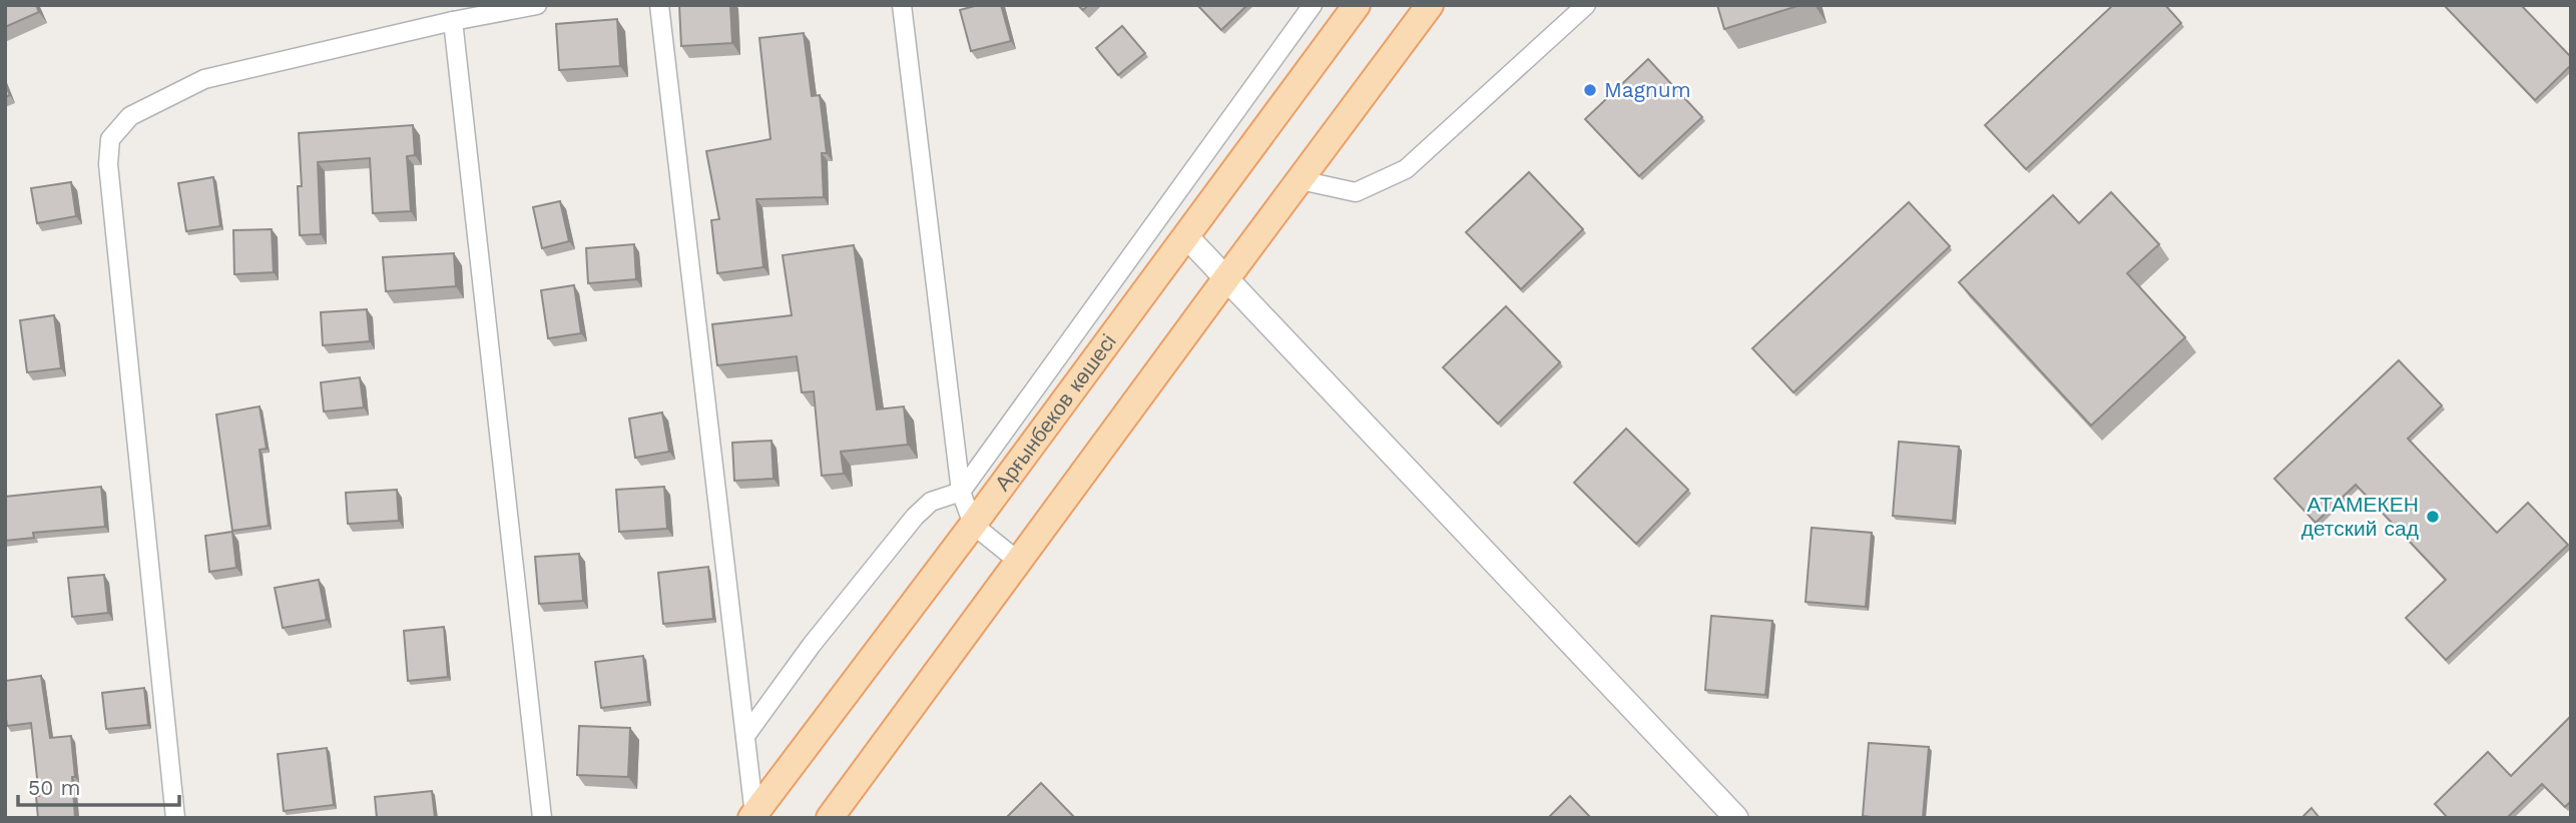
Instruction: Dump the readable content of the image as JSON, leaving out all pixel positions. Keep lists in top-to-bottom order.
{
  "streets": {
    "main road": ["Арғынбеков көшесі"]
  },
  "places": ["Magnum", "АТАМЕКЕН детский сад"],
  "scale_bar": "50 m"
}
